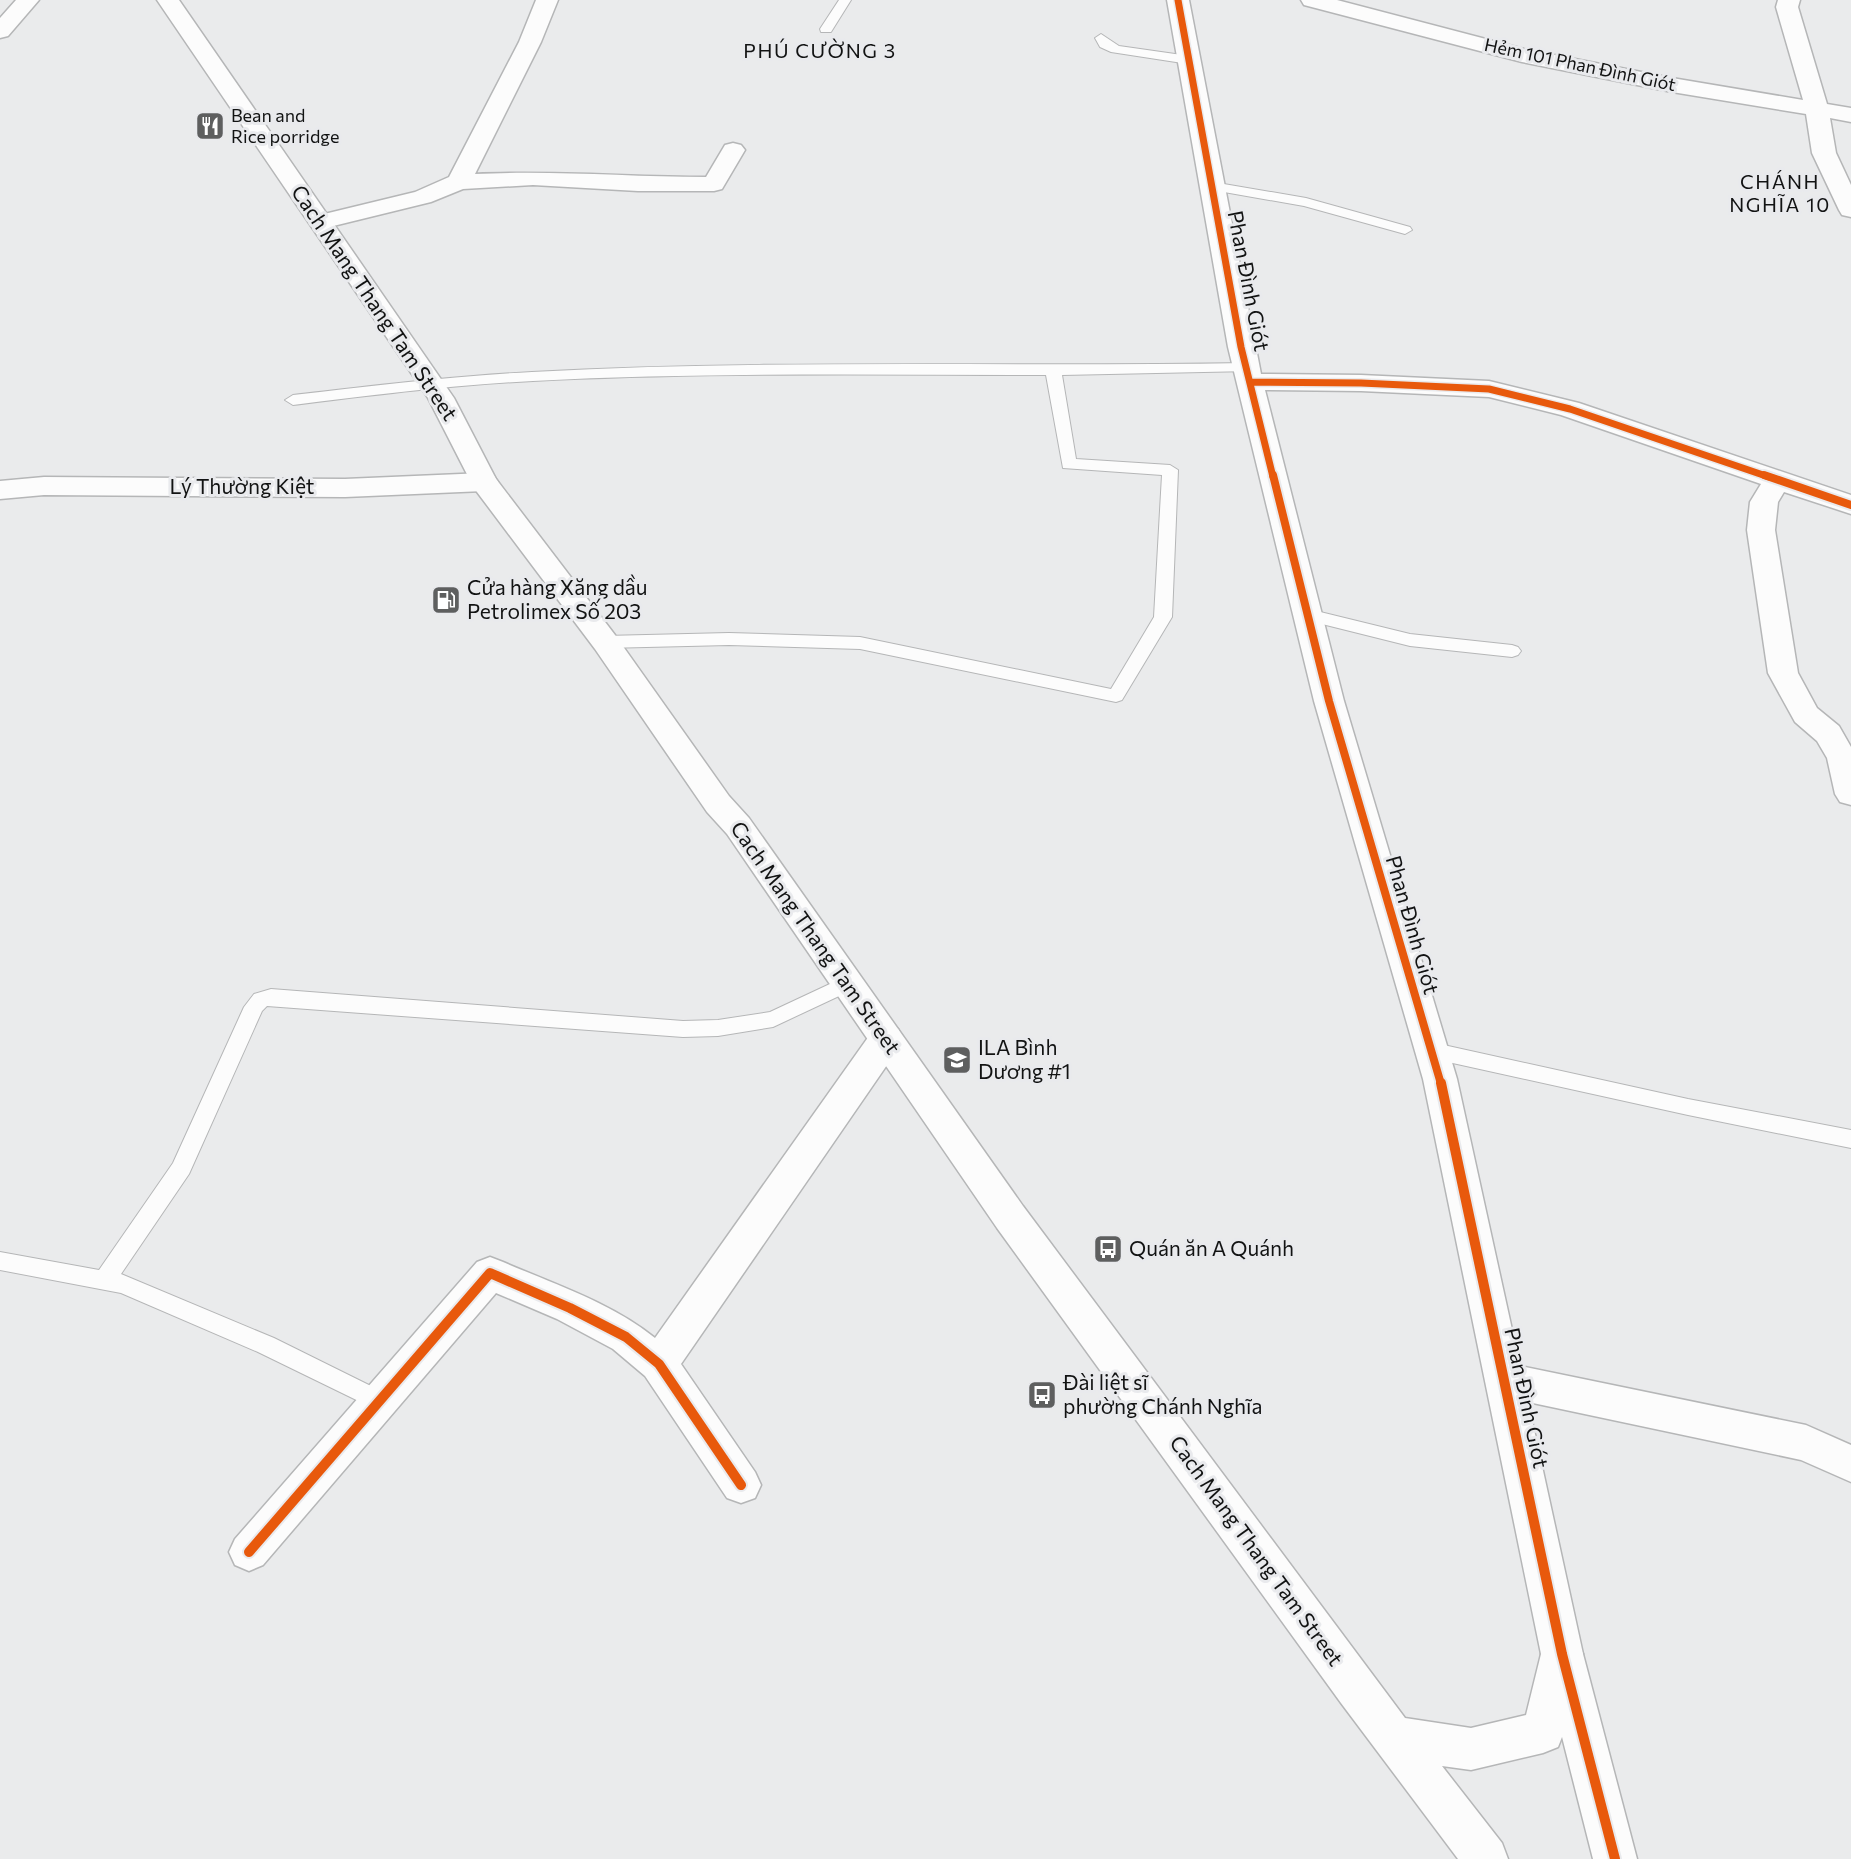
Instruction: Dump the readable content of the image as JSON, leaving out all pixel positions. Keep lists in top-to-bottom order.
{
  "streets": {
    "street": [
      "Hẻm 101 Phan Đình Giót",
      "Phan Đình Giót",
      "Cach Mang Thang Tam Street",
      "Lý Thường Kiệt"
    ]
  },
  "crossings": [
    ["Cach Mang Thang Tam Street", "Lý Thường Kiệt"]
  ],
  "districts": ["PHÚ CƯỜNG 3", "CHÁNH NGHĨA 10"],
  "places": {
    "restaurant": ["Bean and Rice porridge"],
    "fuel station": ["Cửa hàng Xăng dầu Petrolimex Số 203"],
    "school or university": ["ILA Bình Dương #1"],
    "bus stop": ["Quán ăn A Quánh", "Đài liệt sĩ phường Chánh Nghĩa"]
  }
}
